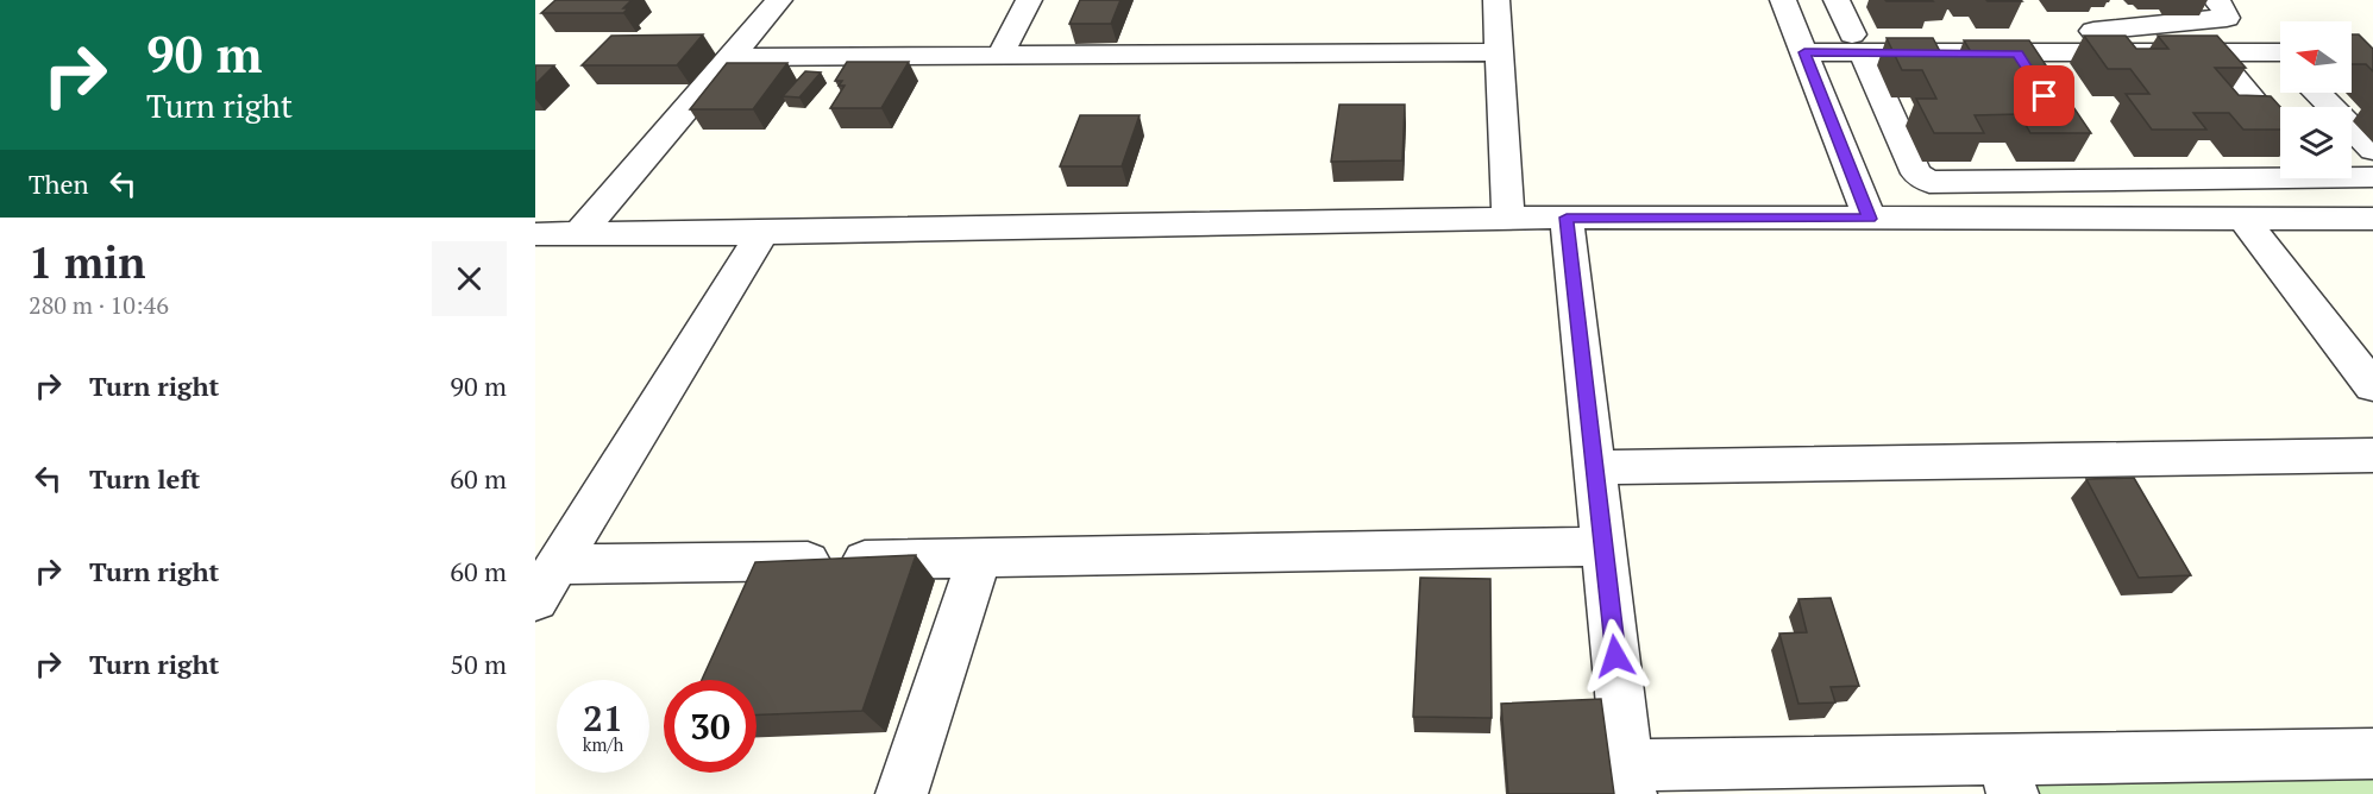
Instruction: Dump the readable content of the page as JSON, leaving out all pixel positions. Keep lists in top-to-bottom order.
{
  "north": "left",
  "page": {
    "turn": ["90 m", "Turn right"],
    "then": "Then",
    "heading": ["1 min", "280 m · 10:46"],
    "list": [
      {
        "name": "Turn right",
        "value": "90 m"
      },
      {
        "name": "Turn left",
        "value": "60 m"
      },
      {
        "name": "Turn right",
        "value": "60 m"
      },
      {
        "name": "Turn right",
        "value": "50 m"
      }
    ],
    "speed": "21 km/h",
    "limit": "30"
  }
}
